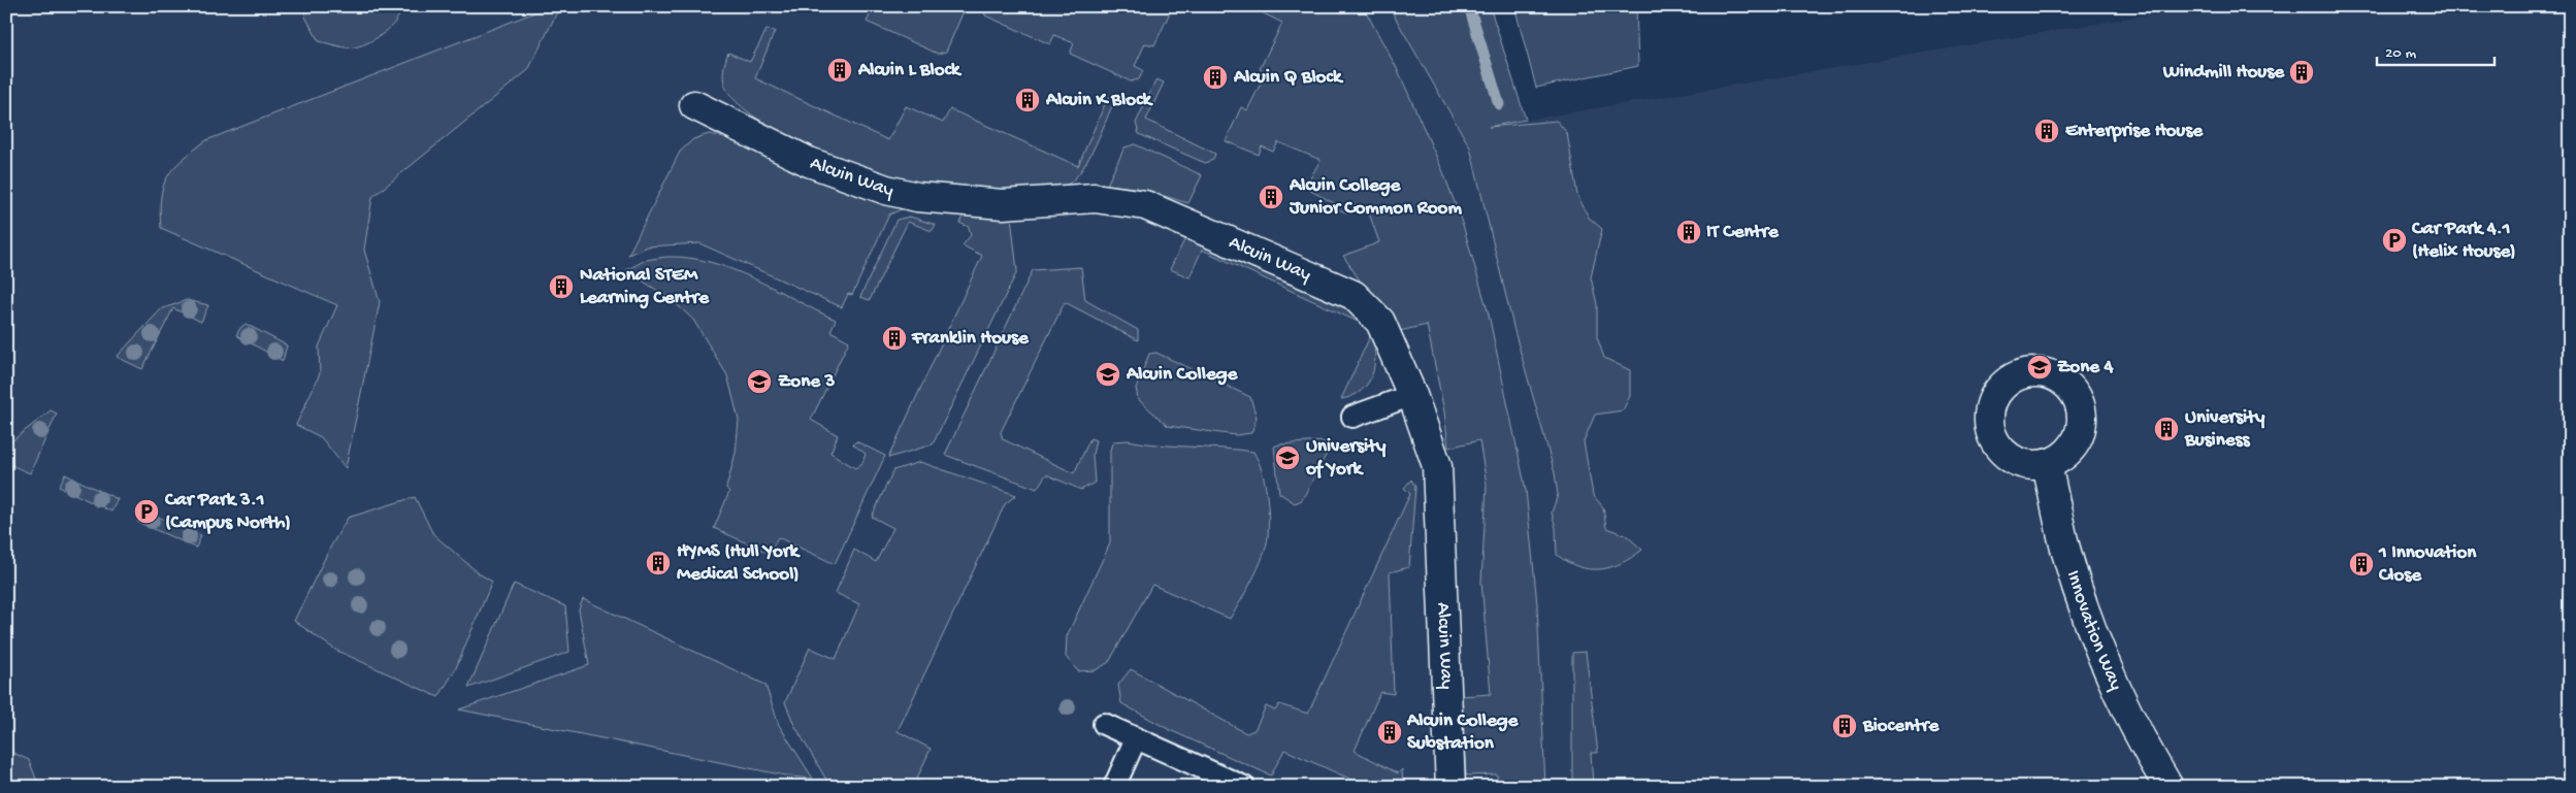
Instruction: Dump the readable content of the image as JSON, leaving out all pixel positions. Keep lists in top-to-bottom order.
{
  "streets": {
    "street": ["Alcuin Way", "Innovation Way"]
  },
  "places": {
    "building": [
      "Alcuin L Block",
      "Windmill House",
      "Alcuin Q Block",
      "Alcuin K Block",
      "Enterprise House",
      "Alcuin College Junior Common Room",
      "IT Centre",
      "National STEM Learning Centre",
      "Franklin House",
      "University Business",
      "HYMS (Hull York Medical School)",
      "1 Innovation Close",
      "Biocentre",
      "Alcuin College Substation"
    ],
    "parking": ["Car Park 4.1 (Helix House)", "Car Park 3.1 (Campus North)"],
    "school or university": [
      "Zone 4",
      "Alcuin College",
      "Zone 3",
      "University of York"
    ]
  },
  "scale_bar": "20 m"
}
